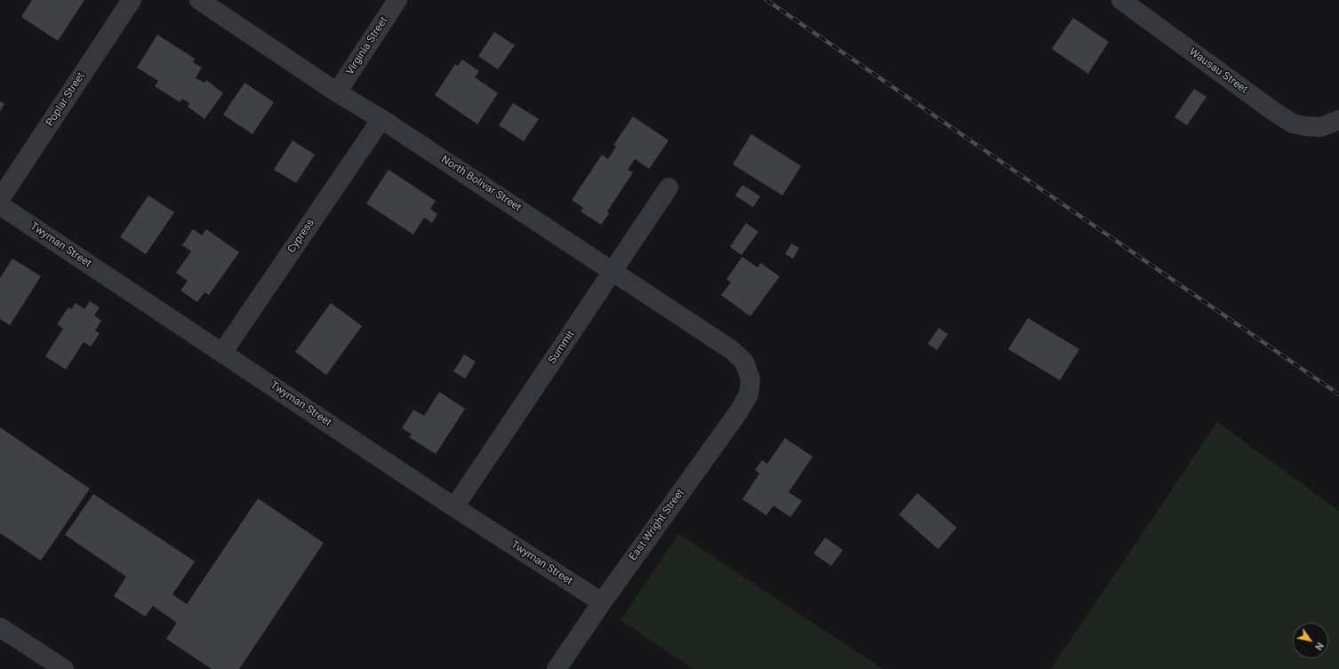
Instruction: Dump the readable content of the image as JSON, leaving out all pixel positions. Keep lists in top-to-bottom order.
{
  "streets": {
    "street": [
      "Virginia Street",
      "Wausau Street",
      "Poplar Street",
      "North Bolivar Street",
      "Cypress",
      "Twyman Street",
      "Summit",
      "East Wright Street"
    ]
  },
  "crossings": [
    ["Virginia Street", "North Bolivar Street"],
    ["North Bolivar Street", "Cypress"],
    ["North Bolivar Street", "Summit"],
    ["North Bolivar Street", "East Wright Street"],
    ["Cypress", "Twyman Street"],
    ["Twyman Street", "Summit"],
    ["Twyman Street", "East Wright Street"]
  ],
  "north": "bottom right"
}
